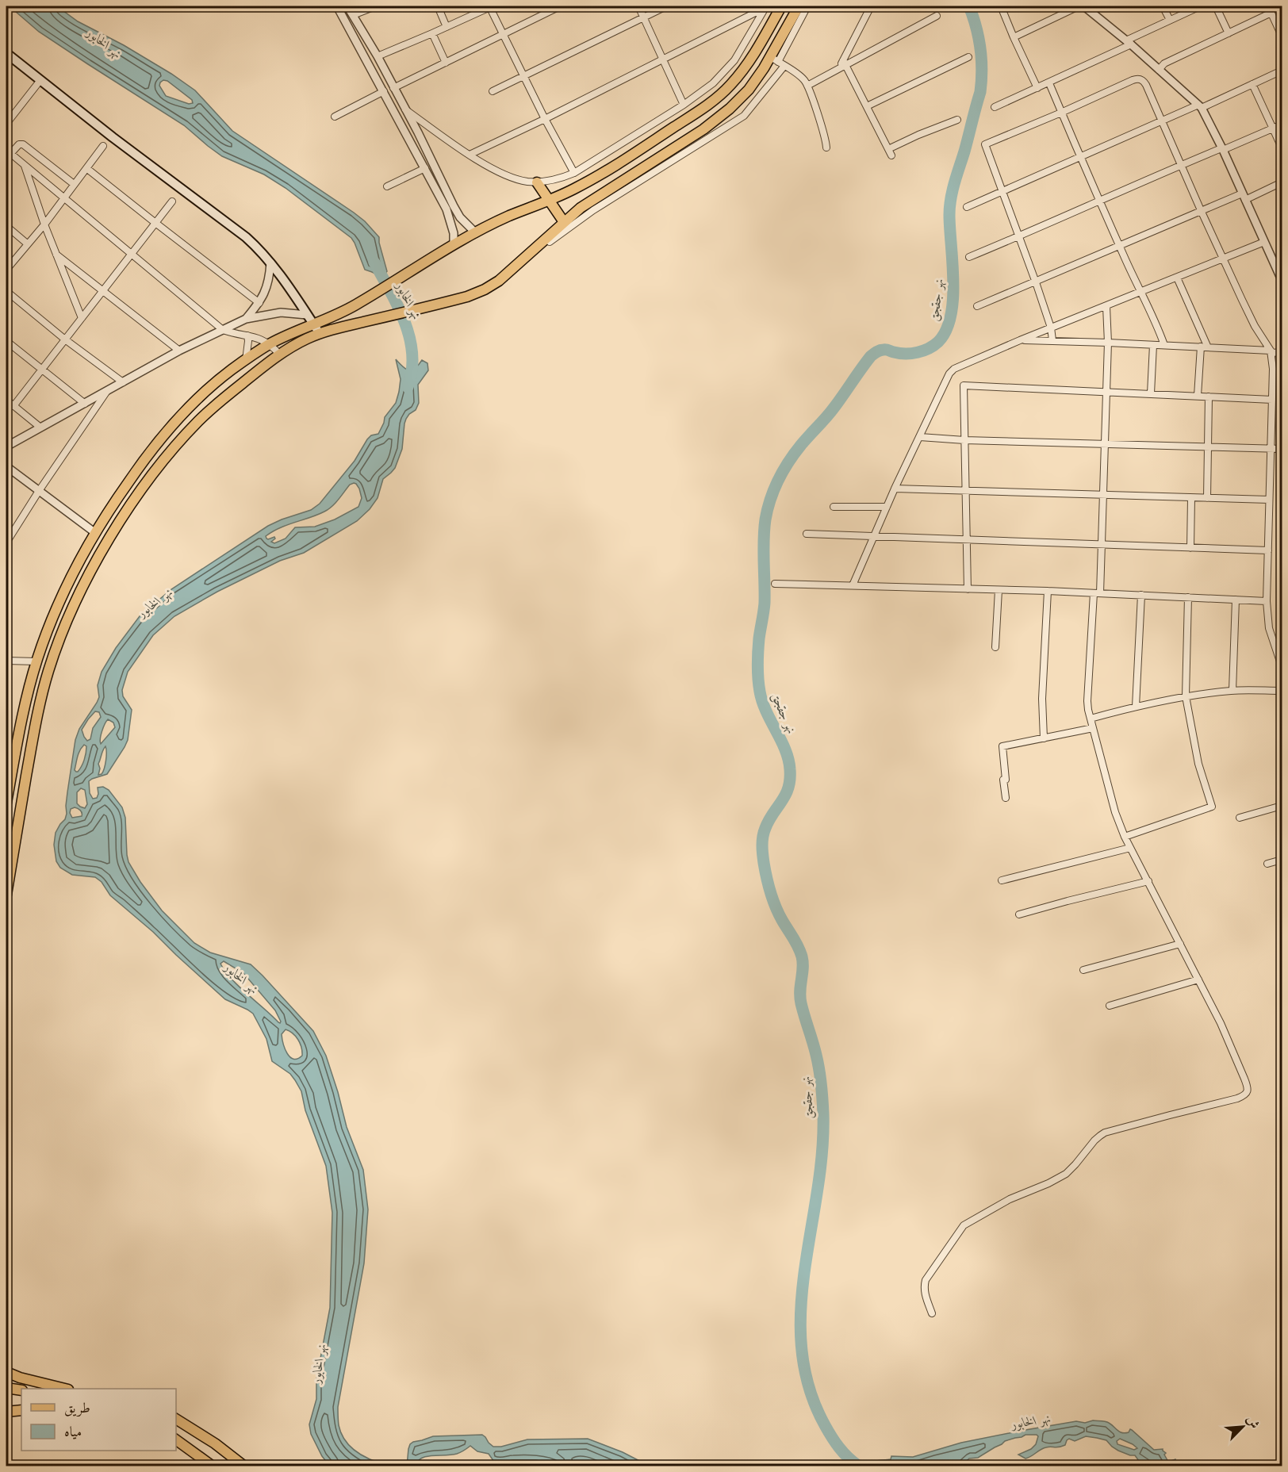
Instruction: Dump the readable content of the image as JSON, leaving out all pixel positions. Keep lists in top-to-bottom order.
{
  "water": ["نهر الخابور", "نهر جقجق"],
  "legend": ["طريق", "مياه"],
  "north": "top right"
}
